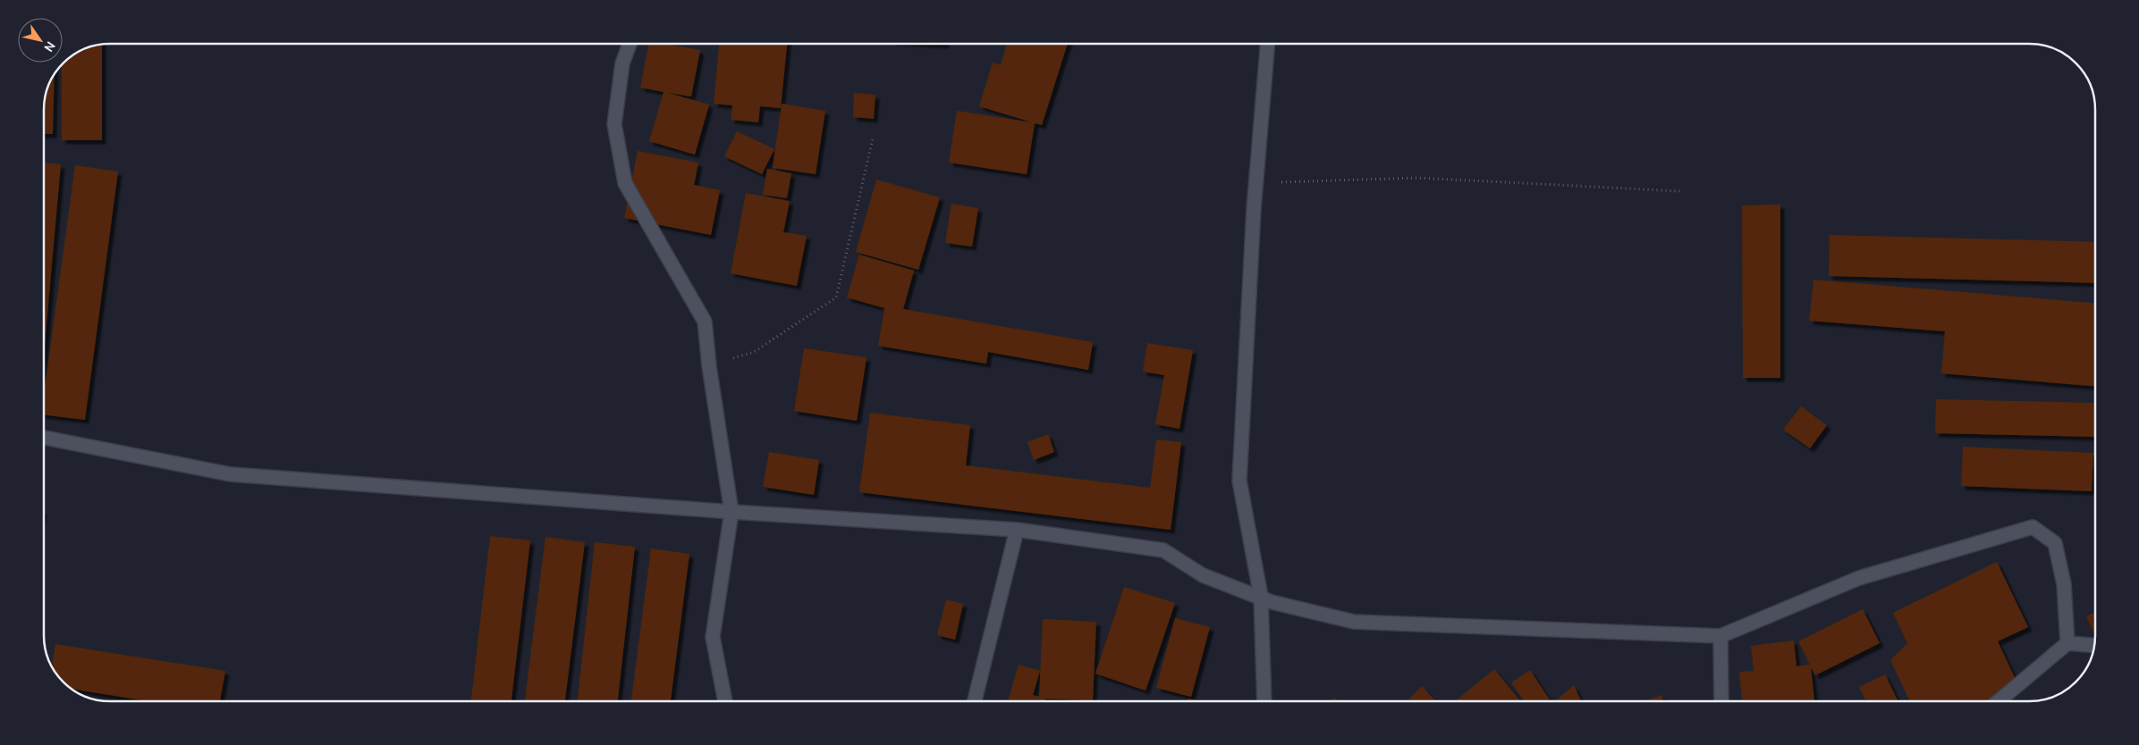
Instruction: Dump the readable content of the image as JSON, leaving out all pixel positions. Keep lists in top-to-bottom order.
{
  "north": "bottom right"
}
